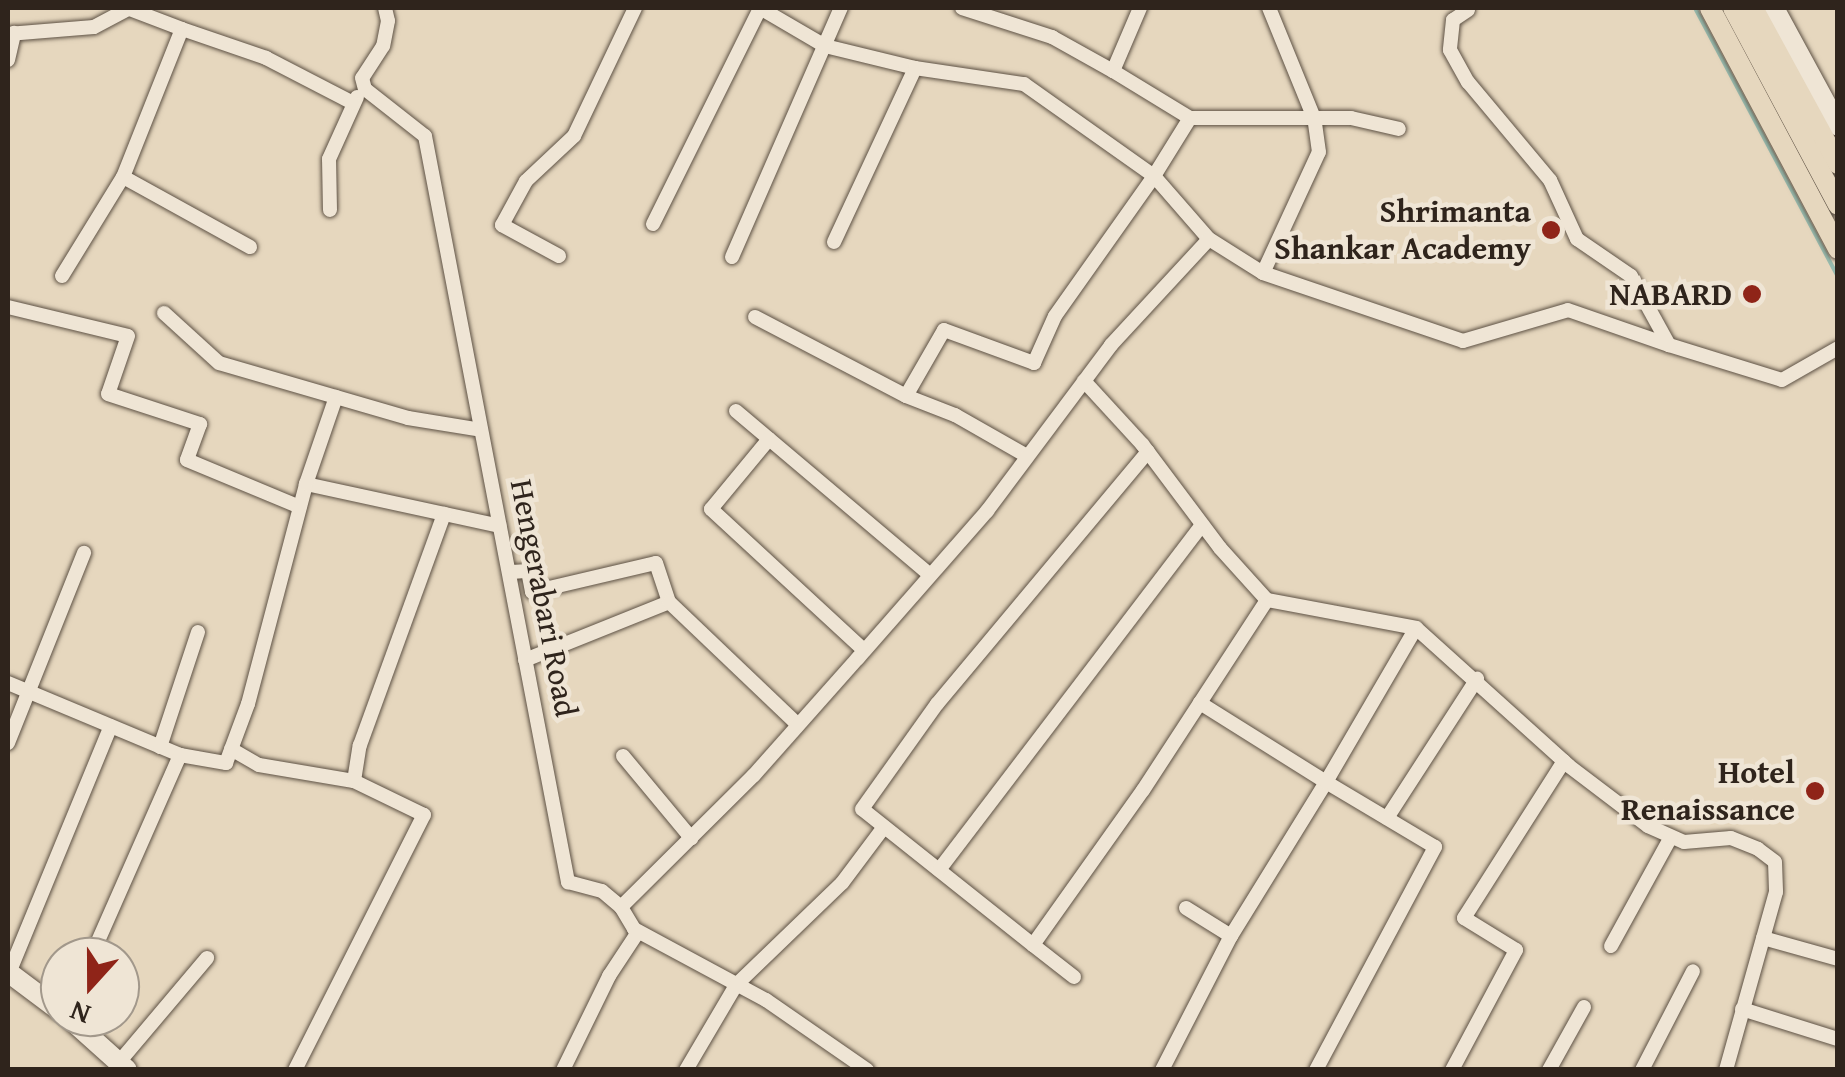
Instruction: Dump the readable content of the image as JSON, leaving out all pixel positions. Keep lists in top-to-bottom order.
{
  "streets": {
    "street": ["Hengerabari Road"]
  },
  "places": ["Shrimanta Shankar Academy", "NABARD", "Hotel Renaissance"],
  "north": "bottom"
}
